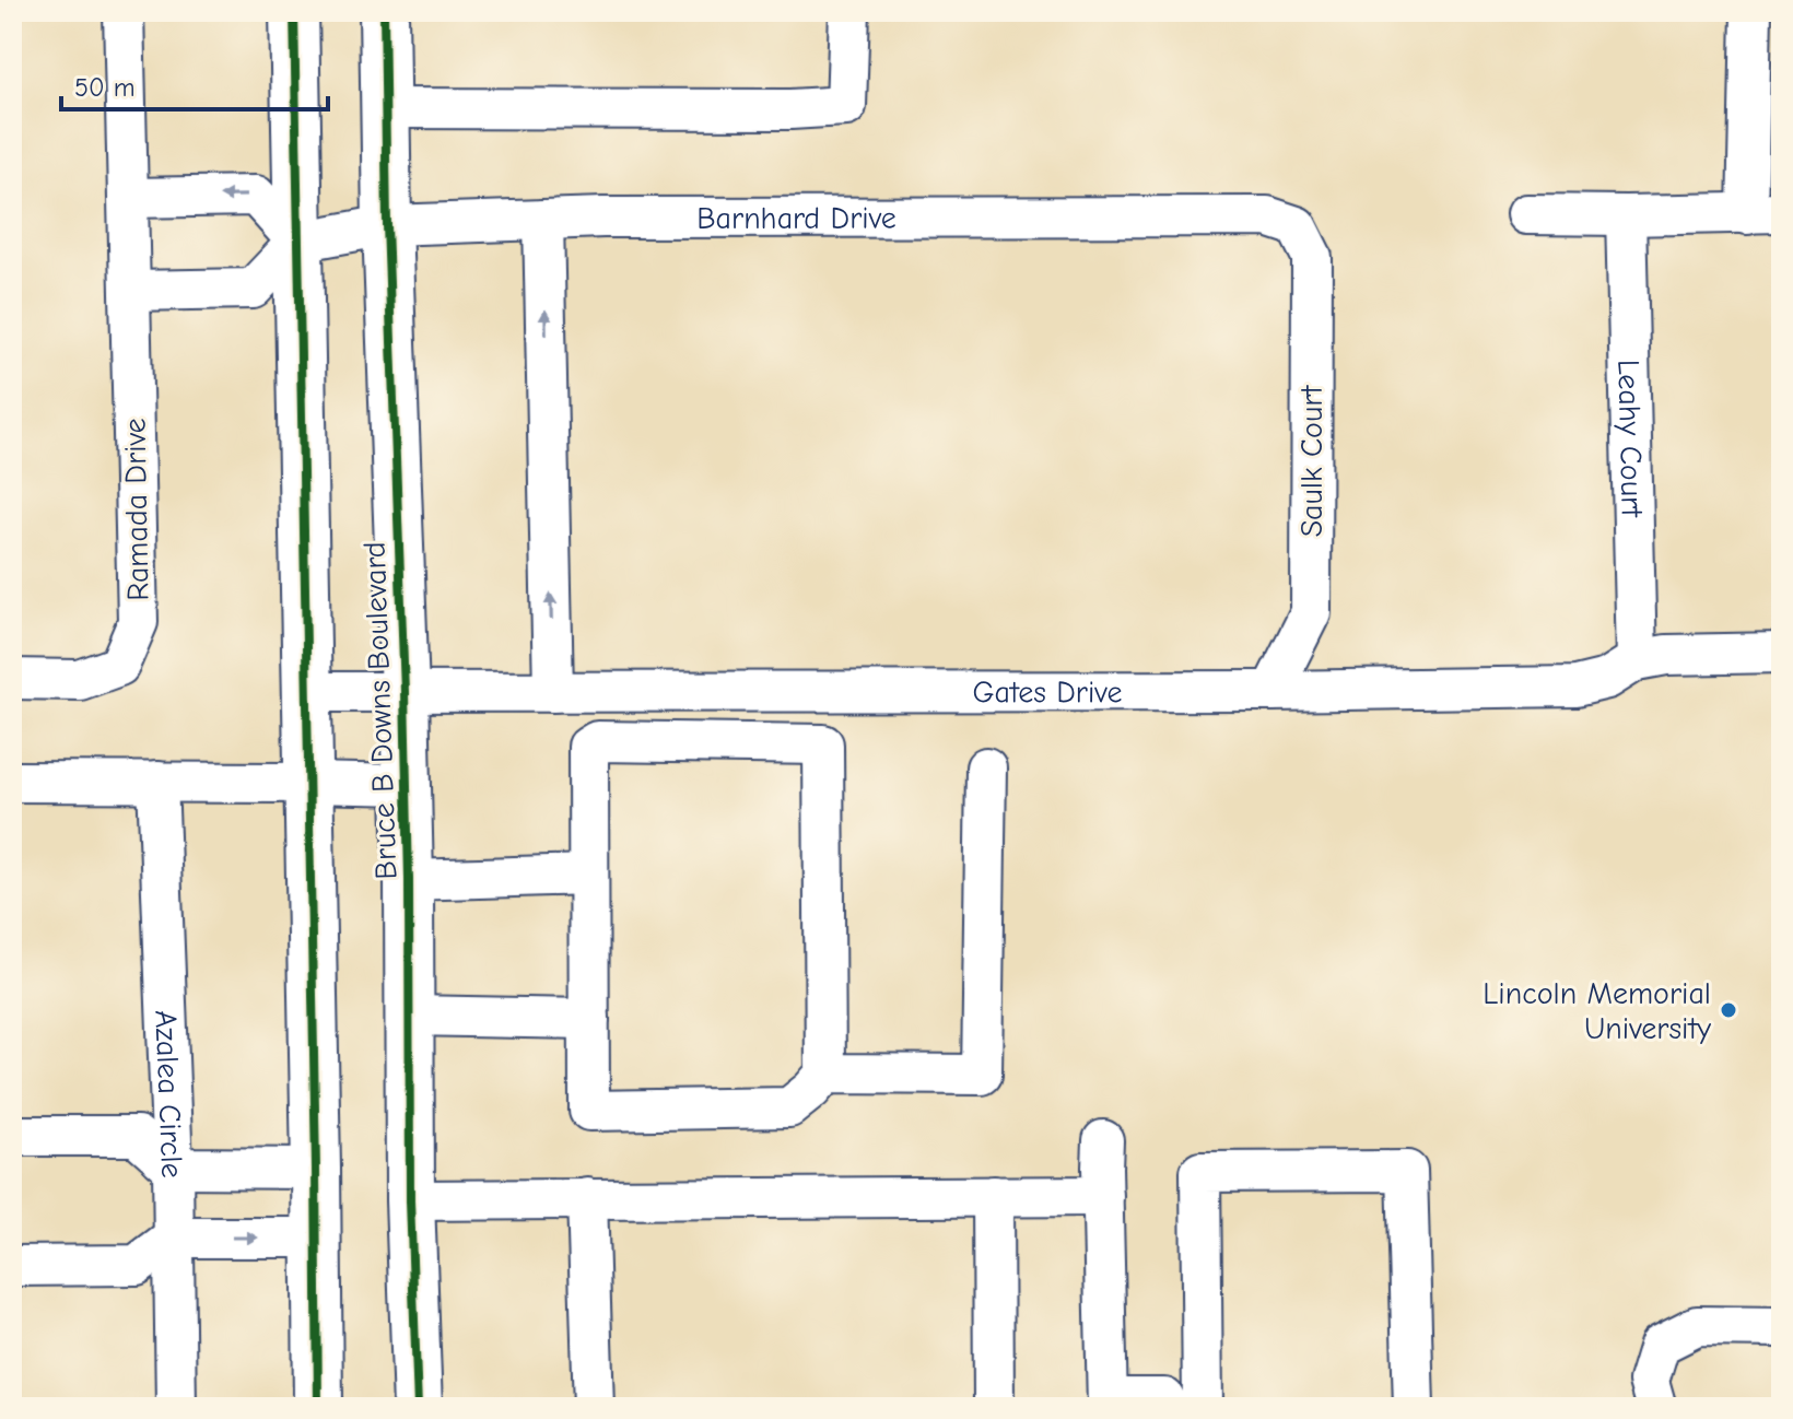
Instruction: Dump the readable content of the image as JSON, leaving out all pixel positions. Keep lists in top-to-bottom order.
{
  "streets": {
    "main road": ["Bruce B Downs Boulevard"],
    "street": [
      "Barnhard Drive",
      "Leahy Court",
      "Saulk Court",
      "Ramada Drive",
      "Gates Drive",
      "Azalea Circle"
    ]
  },
  "crossings": [
    ["Barnhard Drive", "Saulk Court"],
    ["Barnhard Drive", "Bruce B Downs Boulevard"],
    ["Leahy Court", "Gates Drive"],
    ["Saulk Court", "Gates Drive"],
    ["Gates Drive", "Bruce B Downs Boulevard"]
  ],
  "places": ["Lincoln Memorial University"],
  "scale_bar": "50 m"
}
